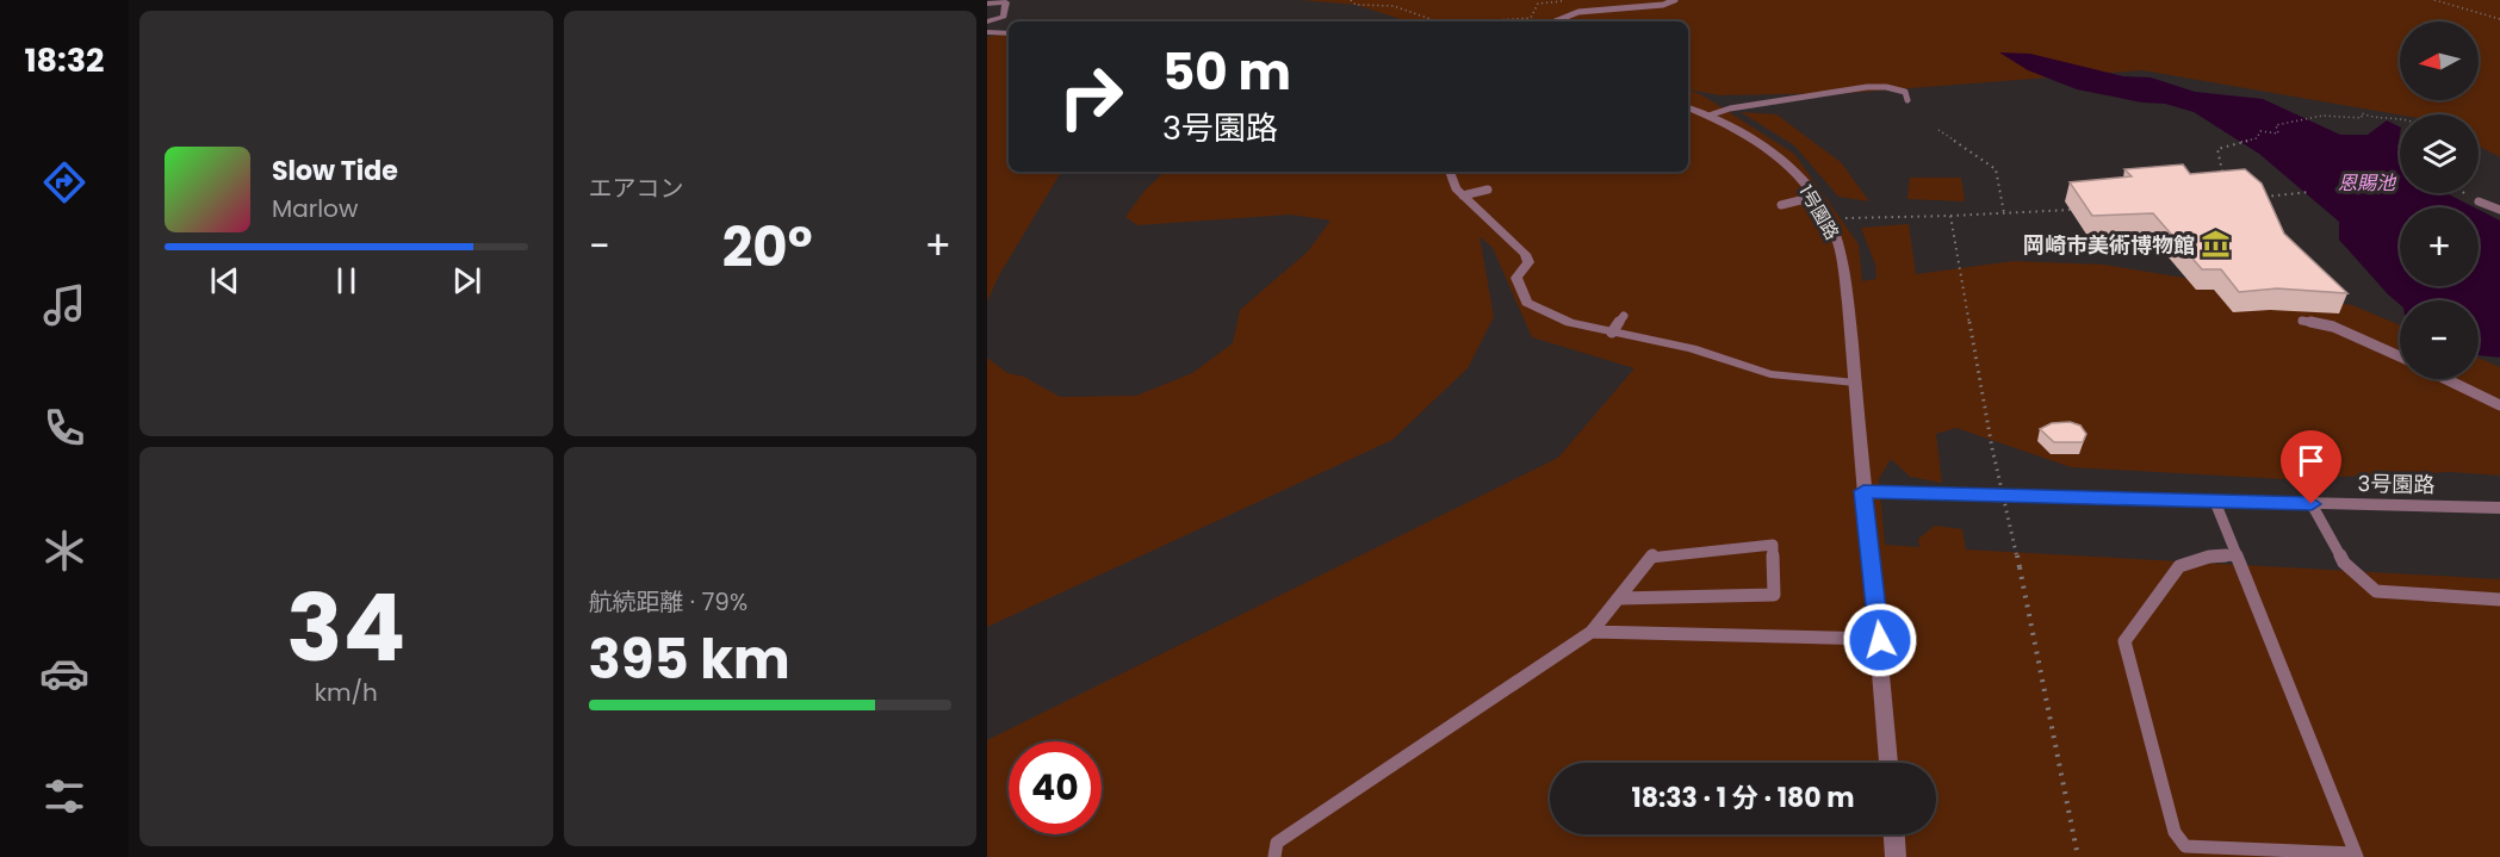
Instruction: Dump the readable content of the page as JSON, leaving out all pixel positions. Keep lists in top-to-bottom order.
{
  "streets": {
    "street": ["1号園路", "3号園路"]
  },
  "crossings": [
    ["1号園路", "3号園路"]
  ],
  "water": ["恩賜池"],
  "places": {
    "museum": ["岡崎市美術博物館"]
  },
  "north": "left",
  "page": {
    "tabs": "18:32",
    "tile": [
      "エアコン",
      ["34", "km/h"],
      ["航続距離 · 79%", "395 km"]
    ],
    "map_buttons": ["+", "−"],
    "turn": ["50 m", "3号園路"],
    "song": ["Slow Tide", "Marlow"],
    "heat": ["−", "20°", "+"],
    "limit": "40",
    "trip": "18:33 · 1 分 · 180 m"
  }
}
